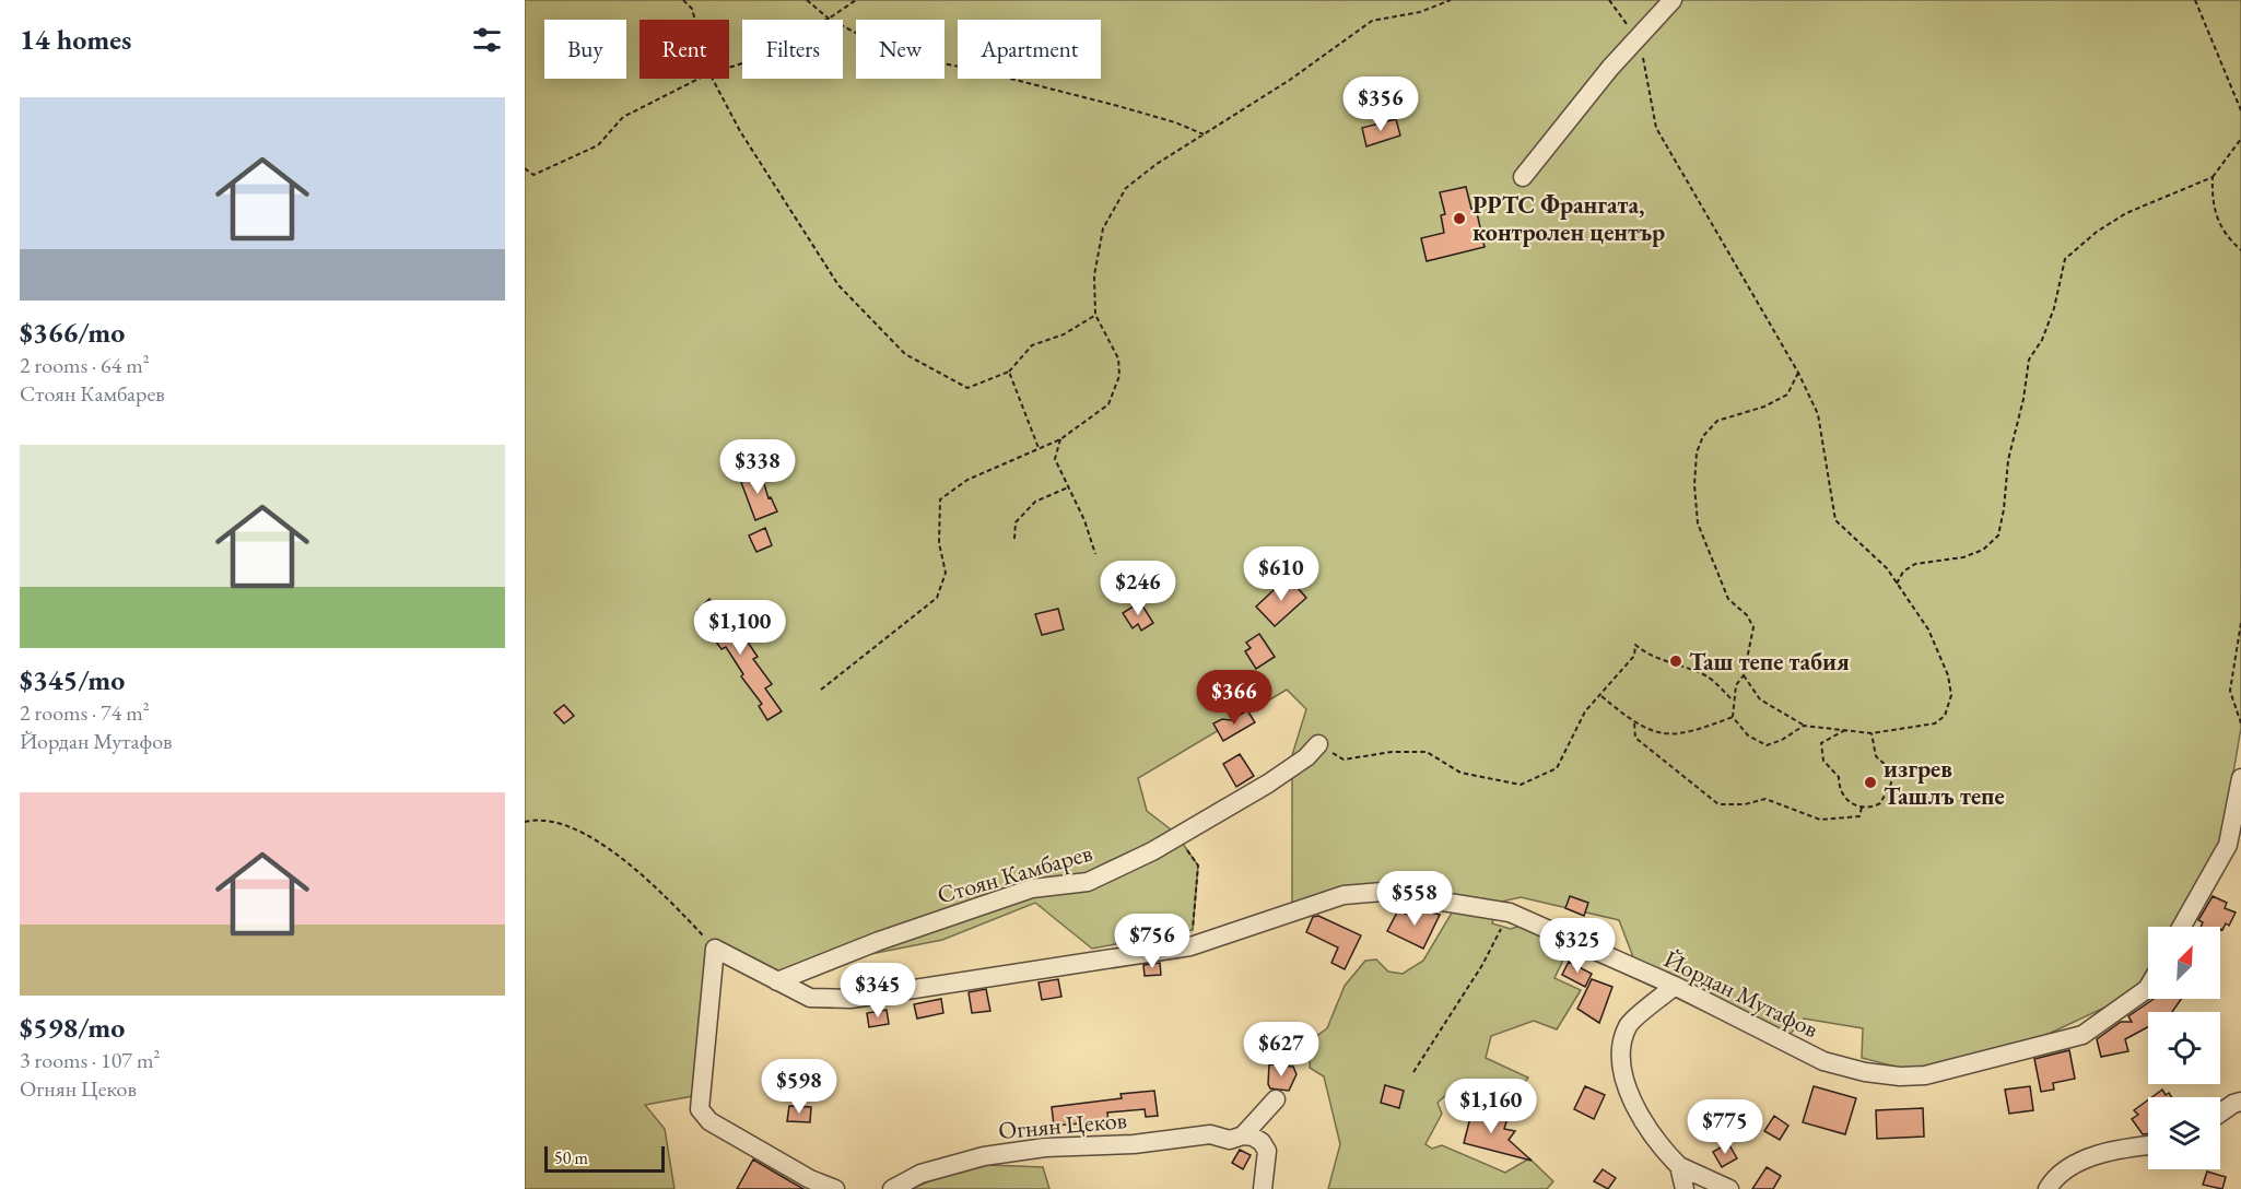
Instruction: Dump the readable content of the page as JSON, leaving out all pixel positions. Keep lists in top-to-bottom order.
{
  "streets": {
    "street": ["Стоян Камбарев", "Йордан Мутафов", "Огнян Цеков"]
  },
  "crossings": [
    ["Стоян Камбарев", "Йордан Мутафов"]
  ],
  "places": ["РРТС Франгата, контролен център", "Таш тепе табия", "изгрев Ташлъ тепе"],
  "scale_bar": "50 m",
  "north": "top right",
  "page": {
    "heading": "14 homes",
    "chip": [
      "Buy",
      "Rent",
      "Filters",
      "New",
      "Apartment"
    ],
    "price": [
      "$356",
      "$338",
      "$610",
      "$246",
      "$1,100",
      "$366",
      "$558",
      "$756",
      "$325",
      "$345",
      "$627",
      "$598",
      "$1,160",
      "$775"
    ],
    "list": [
      {
        "name": "$366/mo",
        "note": "2 rooms · 64 m² · Стоян Камбарев"
      },
      {
        "name": "$345/mo",
        "note": "2 rooms · 74 m² · Йордан Мутафов"
      },
      {
        "name": "$598/mo",
        "note": "3 rooms · 107 m² · Огнян Цеков"
      }
    ],
    "scale": "50 m"
  }
}
